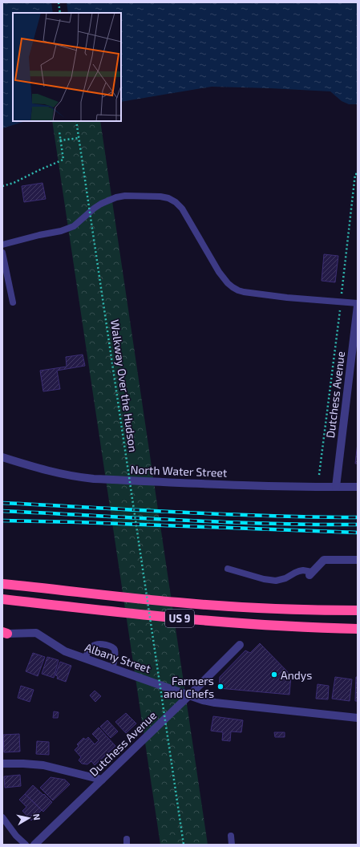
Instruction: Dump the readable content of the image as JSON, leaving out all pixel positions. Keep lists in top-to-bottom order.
{
  "streets": {
    "highway": ["US 9"],
    "street": ["Dutchess Avenue", "North Water Street", "Albany Street"],
    "path": ["Walkway Over the Hudson"]
  },
  "crossings": [
    ["Dutchess Avenue", "North Water Street"],
    ["Dutchess Avenue", "Albany Street"]
  ],
  "places": ["Andys", "Farmers and Chefs"],
  "north": "right"
}
